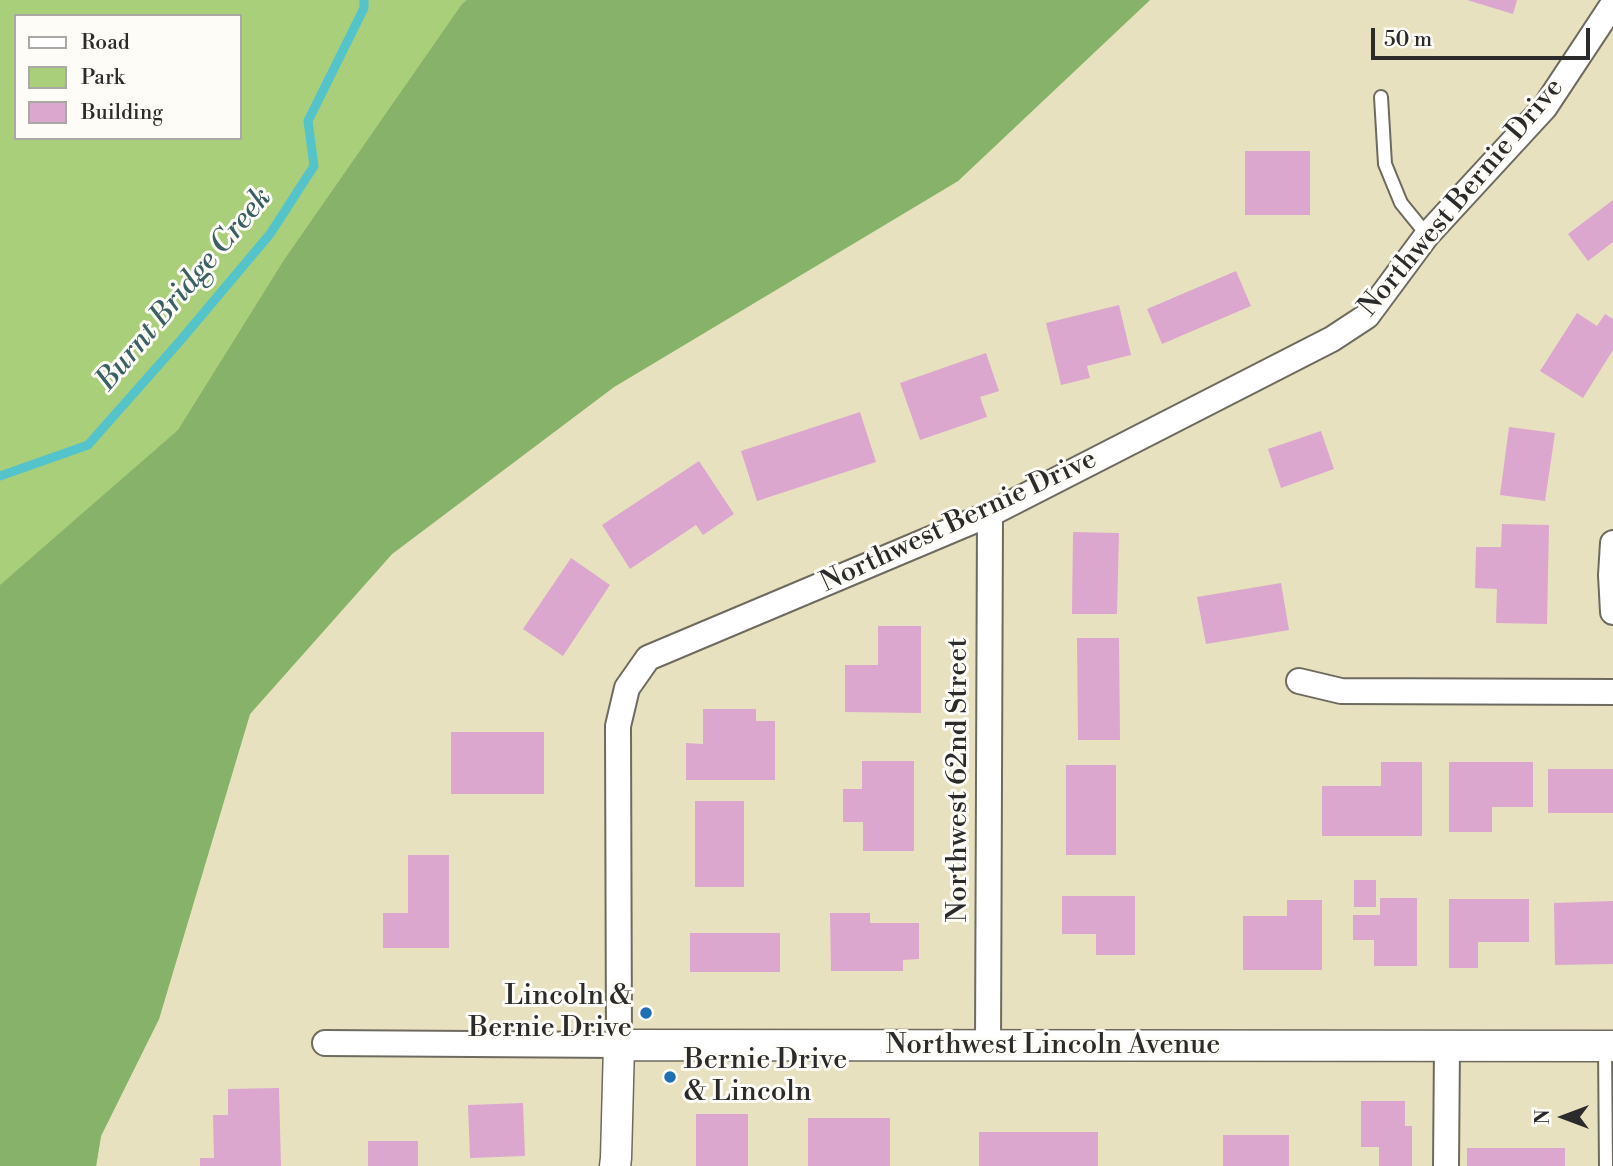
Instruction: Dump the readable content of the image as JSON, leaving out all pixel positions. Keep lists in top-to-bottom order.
{
  "streets": {
    "street": ["Northwest Bernie Drive", "Northwest 62nd Street", "Northwest Lincoln Avenue"]
  },
  "crossings": [
    ["Northwest Bernie Drive", "Northwest 62nd Street"],
    ["Northwest Bernie Drive", "Northwest Lincoln Avenue"],
    ["Northwest 62nd Street", "Northwest Lincoln Avenue"]
  ],
  "water": ["Burnt Bridge Creek"],
  "places": ["Lincoln & Bernie Drive", "Bernie Drive & Lincoln"],
  "legend": ["Road", "Park", "Building"],
  "scale_bar": "50 m",
  "north": "left"
}
